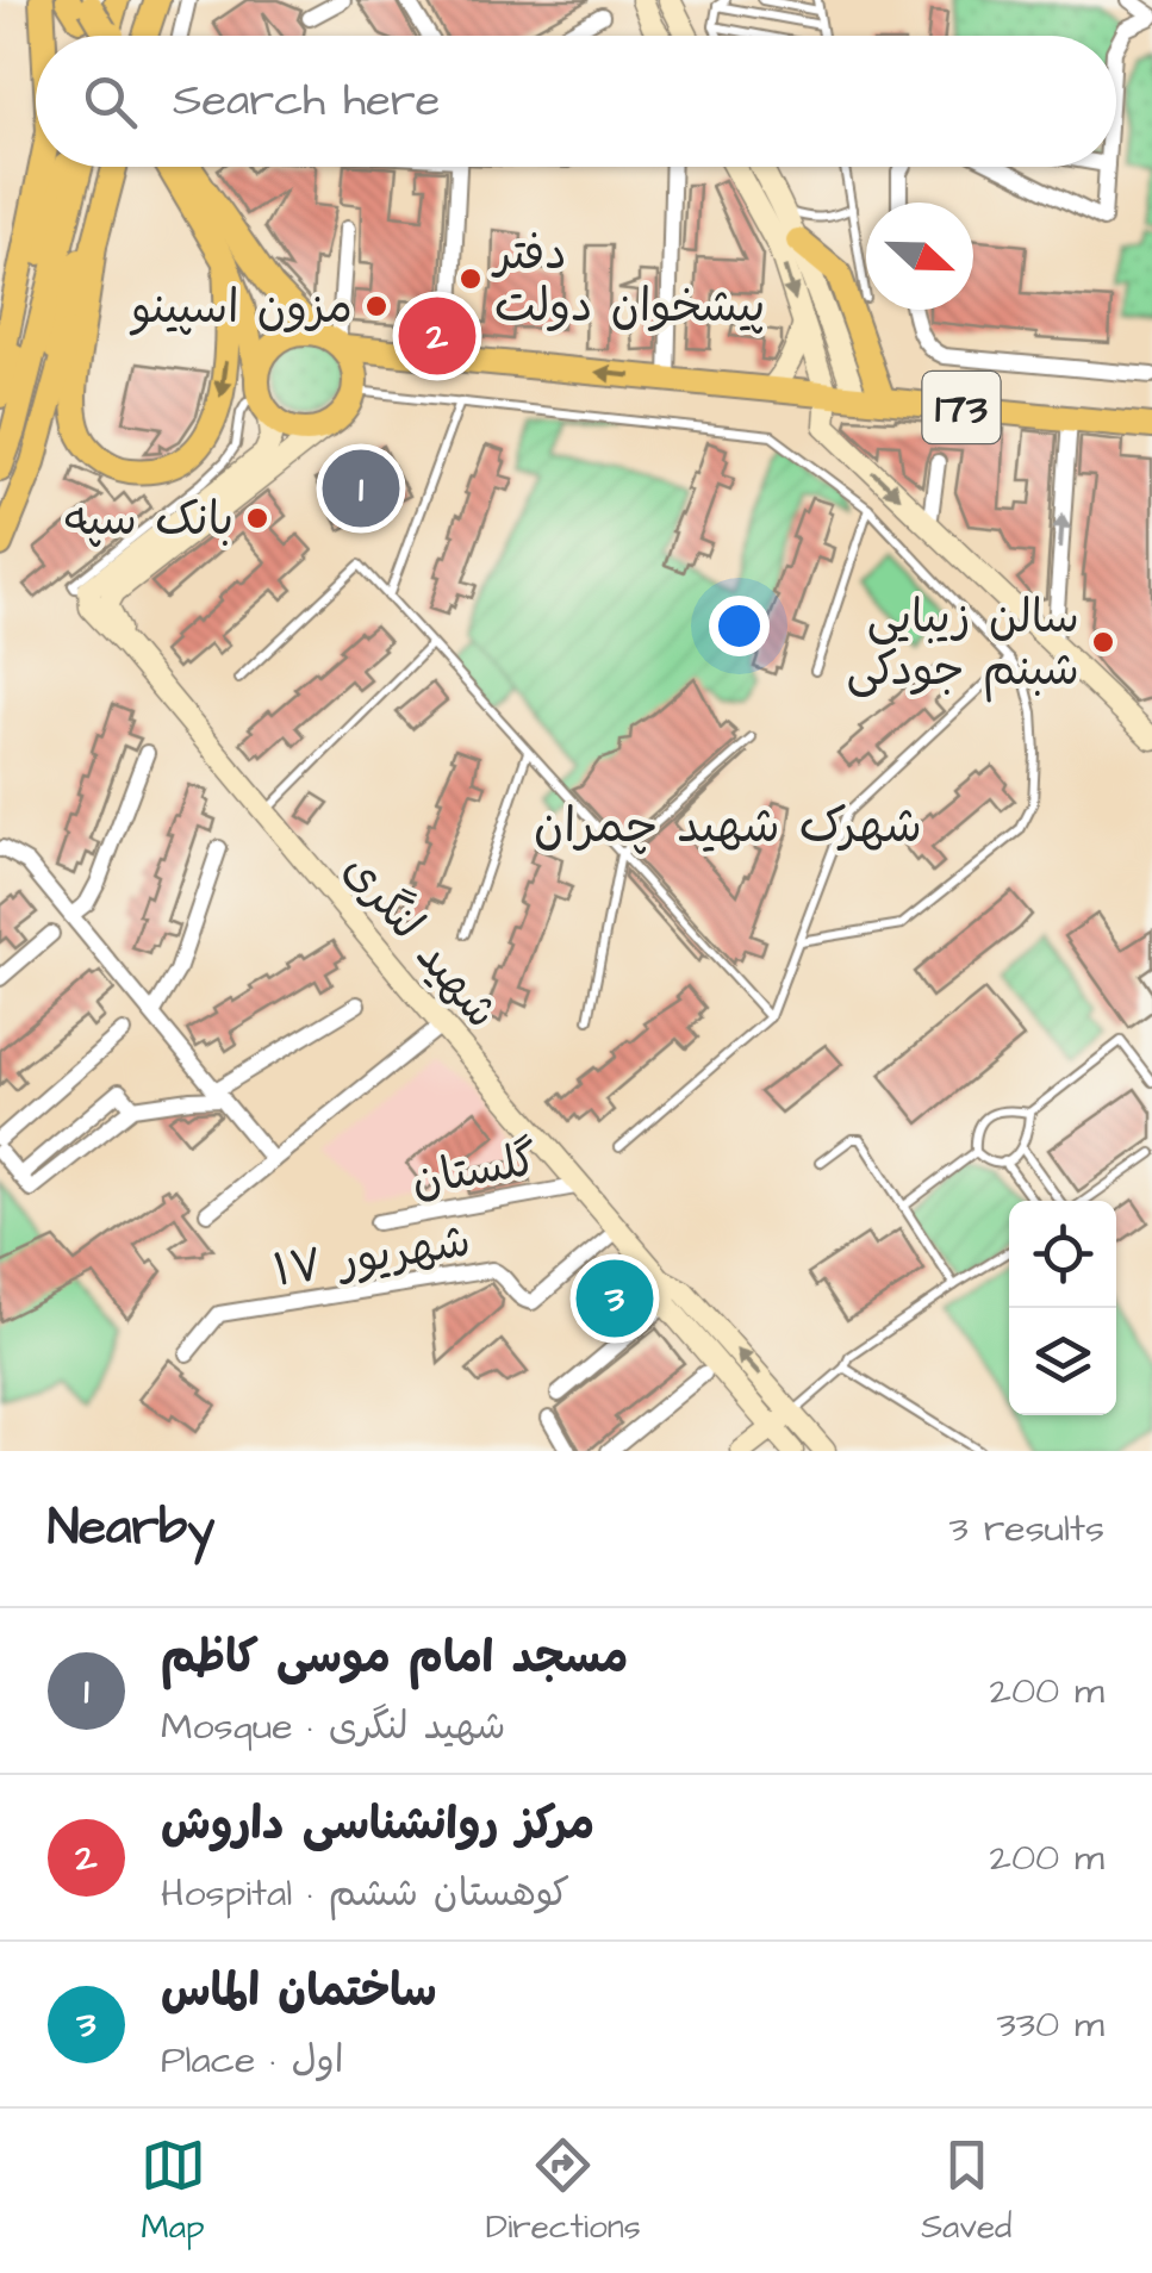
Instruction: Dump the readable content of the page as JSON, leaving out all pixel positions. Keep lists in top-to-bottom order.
{
  "streets": {
    "main road": ["173", "شهید لنگری"],
    "street": ["گلستان", "۱۷ شهریور"]
  },
  "crossings": [
    ["173", "شهید لنگری"],
    ["شهید لنگری", "گلستان"],
    ["شهید لنگری", "۱۷ شهریور"]
  ],
  "districts": ["شهرک شهید چمران"],
  "places": [
    "دفتر پیشخوان دولت",
    "مزون اسپینو",
    "بانک سپه",
    "سالن زیبایی شبنم جودکی"
  ],
  "north": "right",
  "page": {
    "search": "Search here",
    "pins": ["2", "1", "3"],
    "heading": ["Nearby", "3 results"],
    "list": [
      {
        "mark": "1",
        "name": "مسجد امام موسی کاظم",
        "note": "Mosque · شهید لنگری",
        "value": "200 m"
      },
      {
        "mark": "2",
        "name": "مرکز روانشناسی داروش",
        "note": "Hospital · کوهستان ششم",
        "value": "200 m"
      },
      {
        "mark": "3",
        "name": "ساختمان الماس",
        "note": "Place · اول",
        "value": "330 m"
      }
    ],
    "nav": ["Map", "Directions", "Saved"]
  }
}
